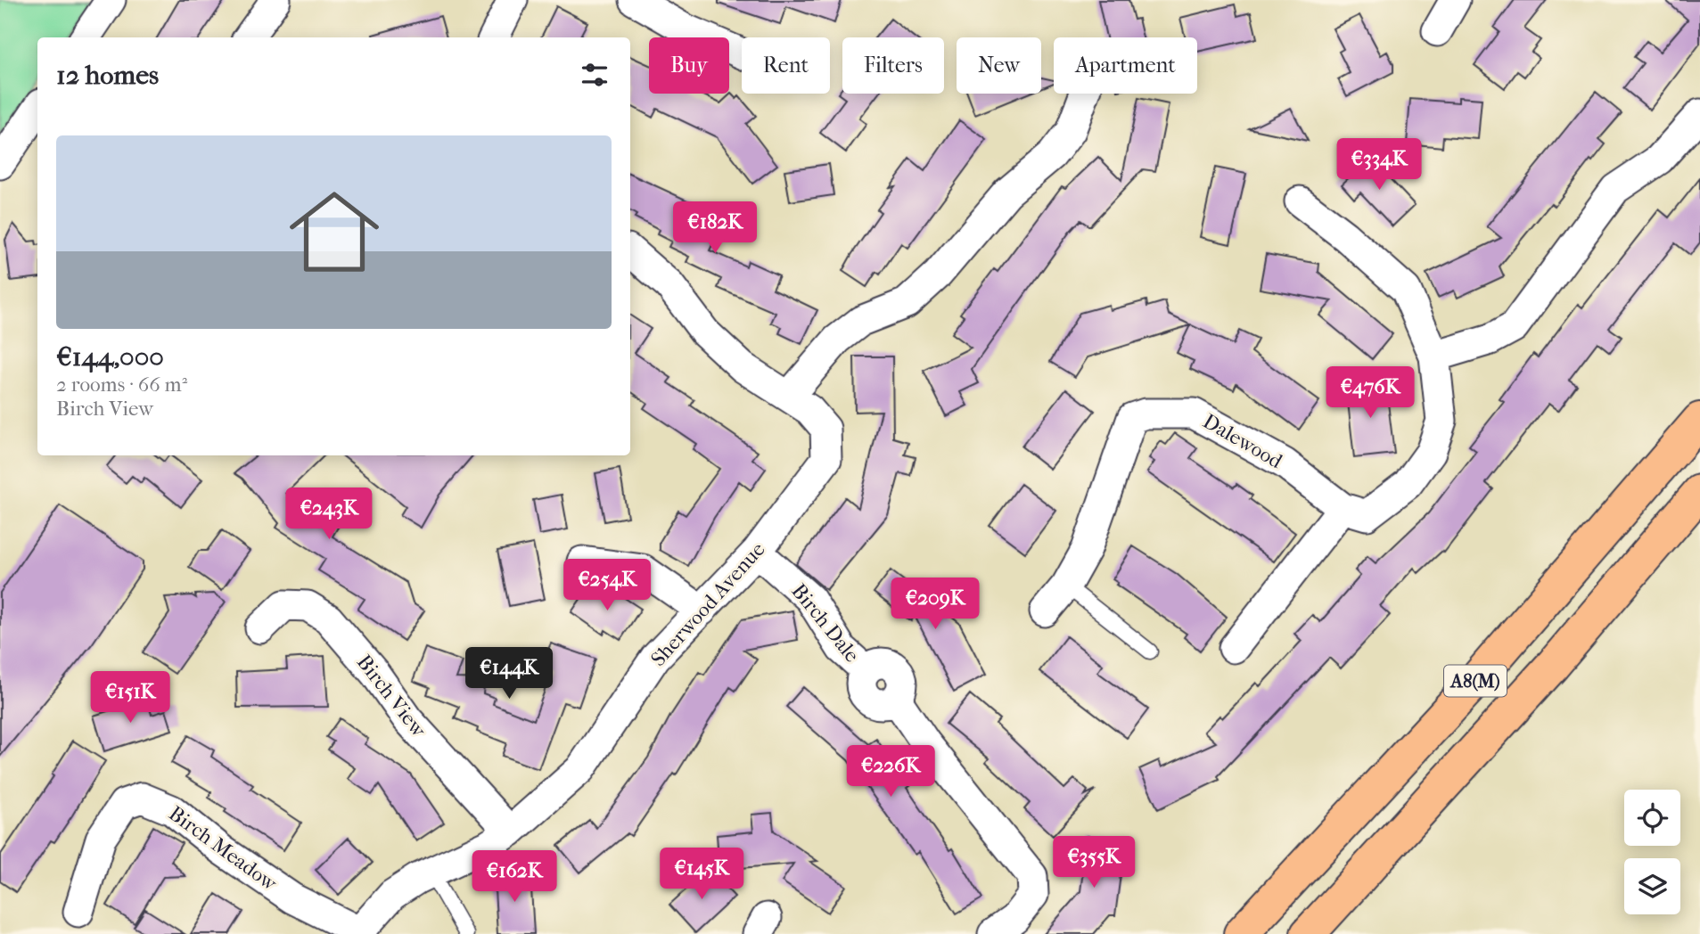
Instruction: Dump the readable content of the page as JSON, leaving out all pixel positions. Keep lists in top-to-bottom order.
{
  "streets": {
    "highway": ["A8(M)"],
    "street": [
      "Dalewood",
      "Sherwood Avenue",
      "Birch Dale",
      "Birch View",
      "Birch Meadow"
    ]
  },
  "crossings": [
    ["Sherwood Avenue", "Birch Dale"],
    ["Sherwood Avenue", "Birch View"],
    ["Sherwood Avenue", "Birch Meadow"]
  ],
  "page": {
    "chip": [
      "Buy",
      "Rent",
      "Filters",
      "New",
      "Apartment"
    ],
    "heading": "12 homes",
    "list": [
      {
        "name": "€144,000",
        "note": "2 rooms · 66 m² · Birch View"
      }
    ],
    "price": [
      "€334K",
      "€182K",
      "€476K",
      "€243K",
      "€254K",
      "€209K",
      "€144K",
      "€151K",
      "€226K",
      "€355K",
      "€145K",
      "€162K"
    ]
  }
}
